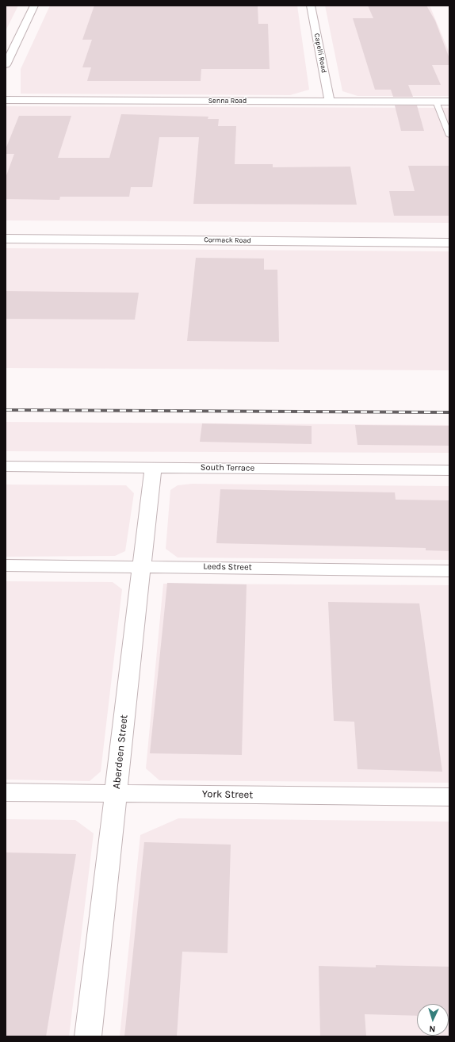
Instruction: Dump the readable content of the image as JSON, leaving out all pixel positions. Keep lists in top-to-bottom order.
{
  "streets": {
    "street": [
      "Capelli Road",
      "Senna Road",
      "Cormack Road",
      "South Terrace",
      "Leeds Street",
      "Aberdeen Street",
      "York Street"
    ]
  },
  "crossings": [
    ["Capelli Road", "Senna Road"],
    ["South Terrace", "Aberdeen Street"],
    ["Leeds Street", "Aberdeen Street"],
    ["Aberdeen Street", "York Street"]
  ],
  "north": "bottom"
}
